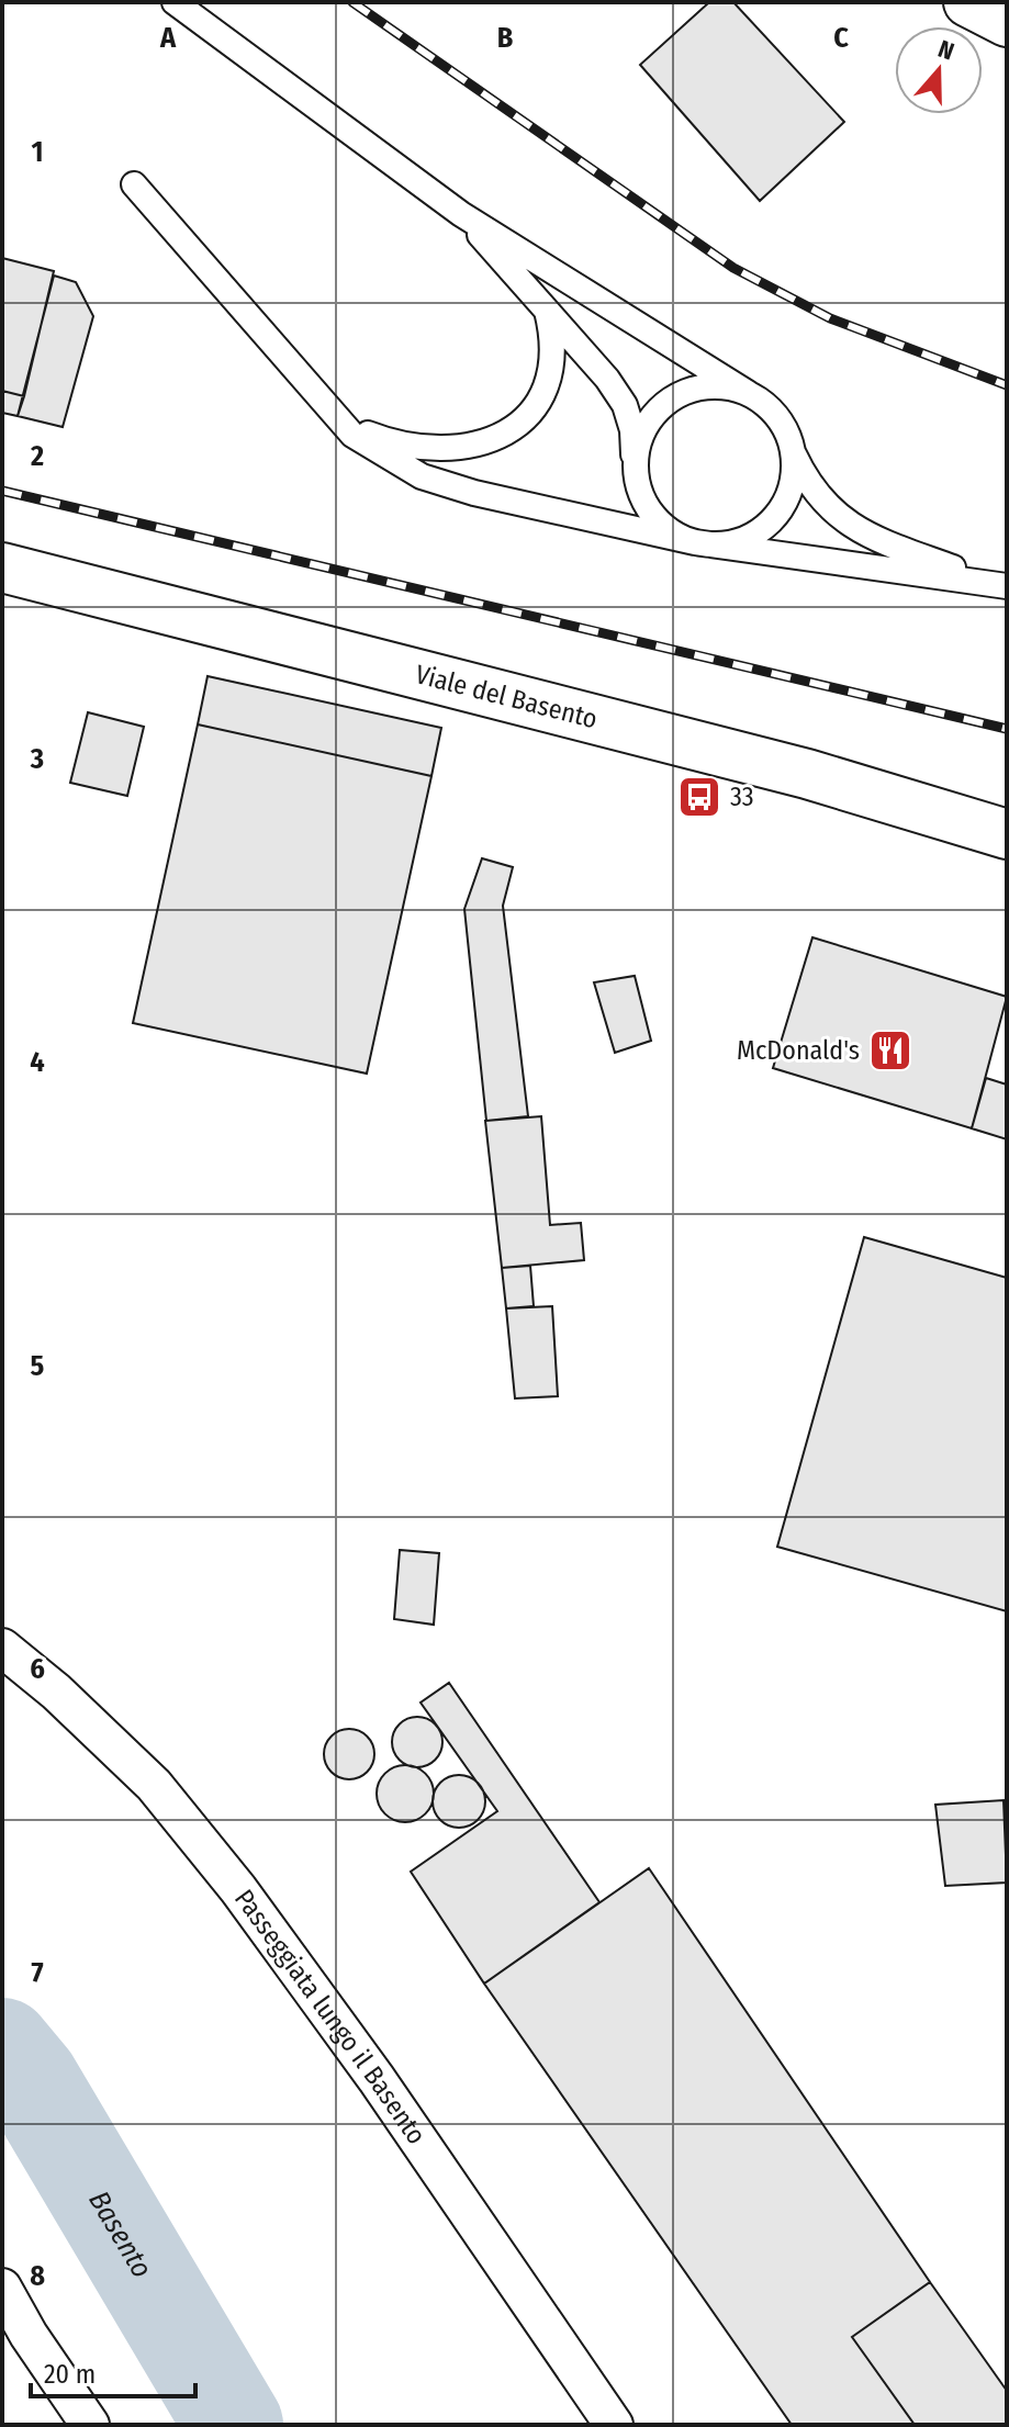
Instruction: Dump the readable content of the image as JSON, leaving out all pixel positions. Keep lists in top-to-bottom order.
{
  "streets": {
    "main road": ["Viale del Basento"],
    "street": ["Passeggiata lungo il Basento"]
  },
  "water": ["Basento"],
  "places": {
    "bus stop": ["33"],
    "restaurant": ["McDonald's"]
  },
  "scale_bar": "20 m",
  "north": "top",
  "grid": {
    "columns": ["A", "B", "C"],
    "rows": [
      "1",
      "2",
      "3",
      "4",
      "5",
      "6",
      "7",
      "8"
    ]
  }
}
